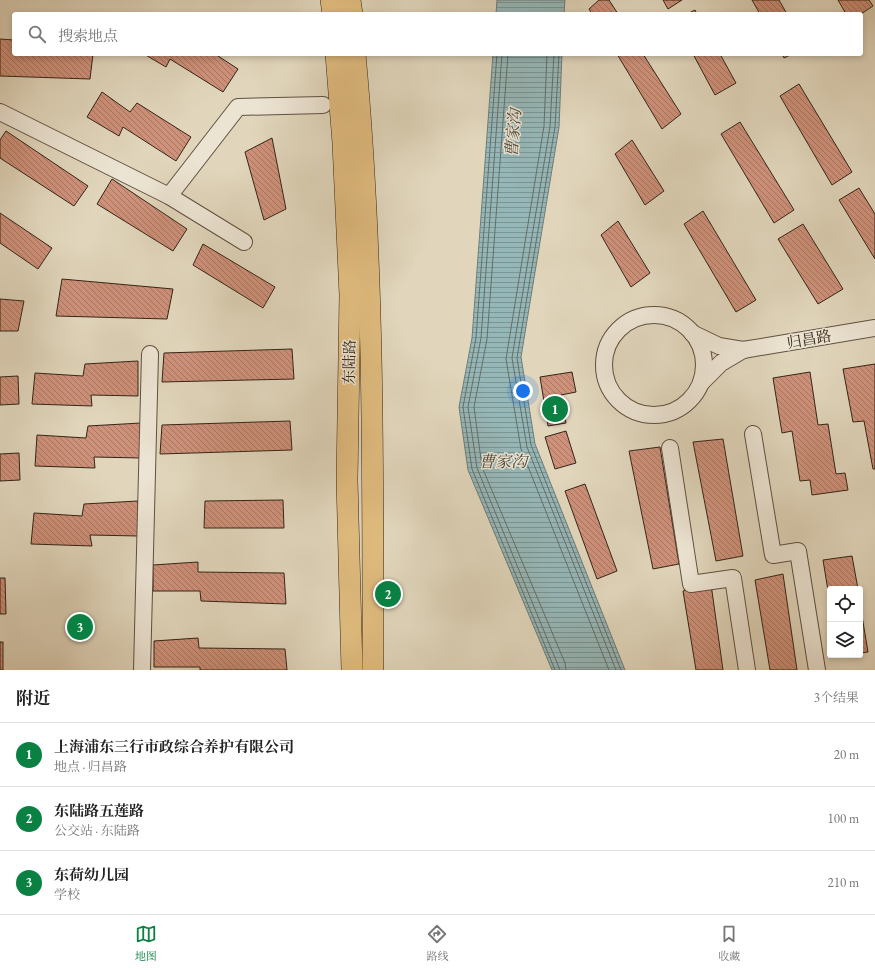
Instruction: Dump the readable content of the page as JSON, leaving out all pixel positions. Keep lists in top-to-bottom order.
{
  "streets": {
    "main road": ["东陆路"],
    "street": ["归昌路"]
  },
  "water": ["曹家沟"],
  "page": {
    "search": "搜索地点",
    "pins": ["1", "2", "3"],
    "heading": ["附近", "3个结果"],
    "list": [
      {
        "mark": "1",
        "name": "上海浦东三行市政综合养护有限公司",
        "note": "地点 · 归昌路",
        "value": "20 m"
      },
      {
        "mark": "2",
        "name": "东陆路五莲路",
        "note": "公交站 · 东陆路",
        "value": "100 m"
      },
      {
        "mark": "3",
        "name": "东荷幼儿园",
        "note": "学校",
        "value": "210 m"
      }
    ],
    "nav": ["地图", "路线", "收藏"]
  }
}
